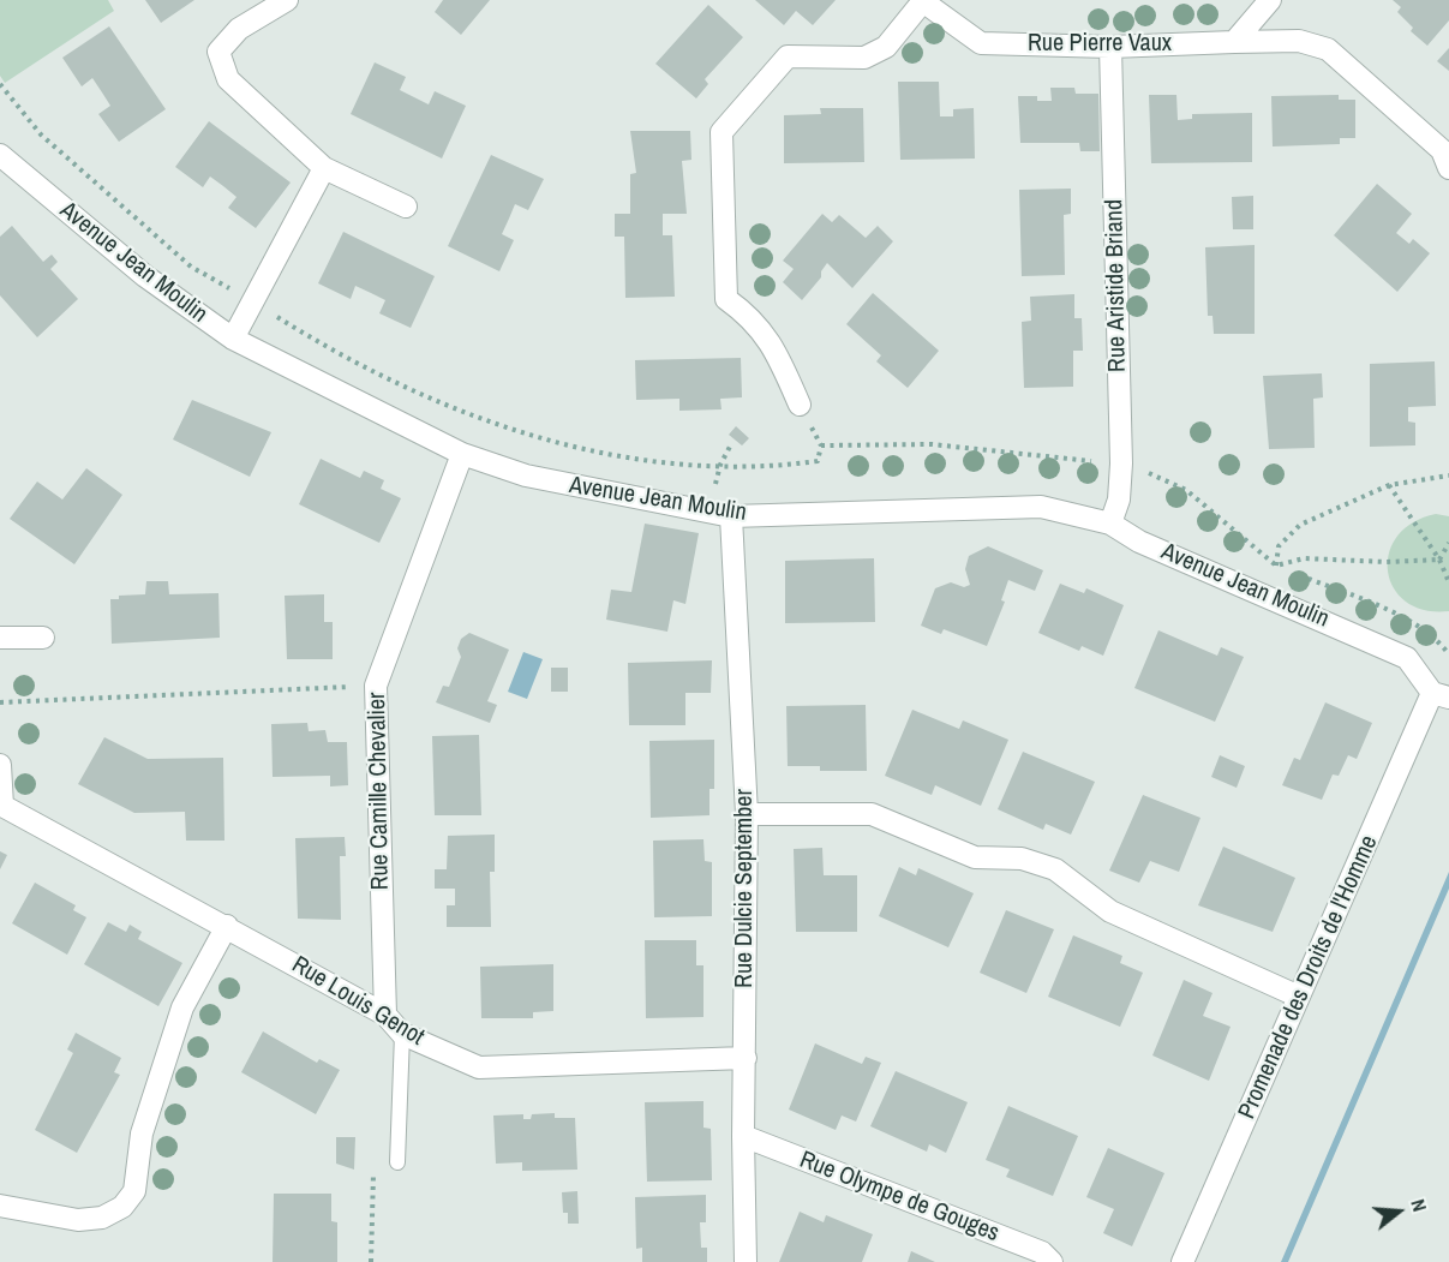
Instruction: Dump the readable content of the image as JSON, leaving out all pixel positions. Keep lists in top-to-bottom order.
{
  "streets": {
    "street": [
      "Rue Pierre Vaux",
      "Avenue Jean Moulin",
      "Rue Aristide Briand",
      "Rue Camille Chevalier",
      "Rue Dulcie September",
      "Promenade des Droits de l'Homme",
      "Rue Louis Genot",
      "Rue Olympe de Gouges"
    ]
  },
  "crossings": [
    ["Rue Pierre Vaux", "Rue Aristide Briand"],
    ["Avenue Jean Moulin", "Rue Aristide Briand"],
    ["Avenue Jean Moulin", "Rue Camille Chevalier"],
    ["Avenue Jean Moulin", "Rue Dulcie September"],
    ["Avenue Jean Moulin", "Promenade des Droits de l'Homme"],
    ["Rue Camille Chevalier", "Rue Louis Genot"],
    ["Rue Dulcie September", "Rue Louis Genot"],
    ["Rue Dulcie September", "Rue Olympe de Gouges"]
  ],
  "north": "right"
}
